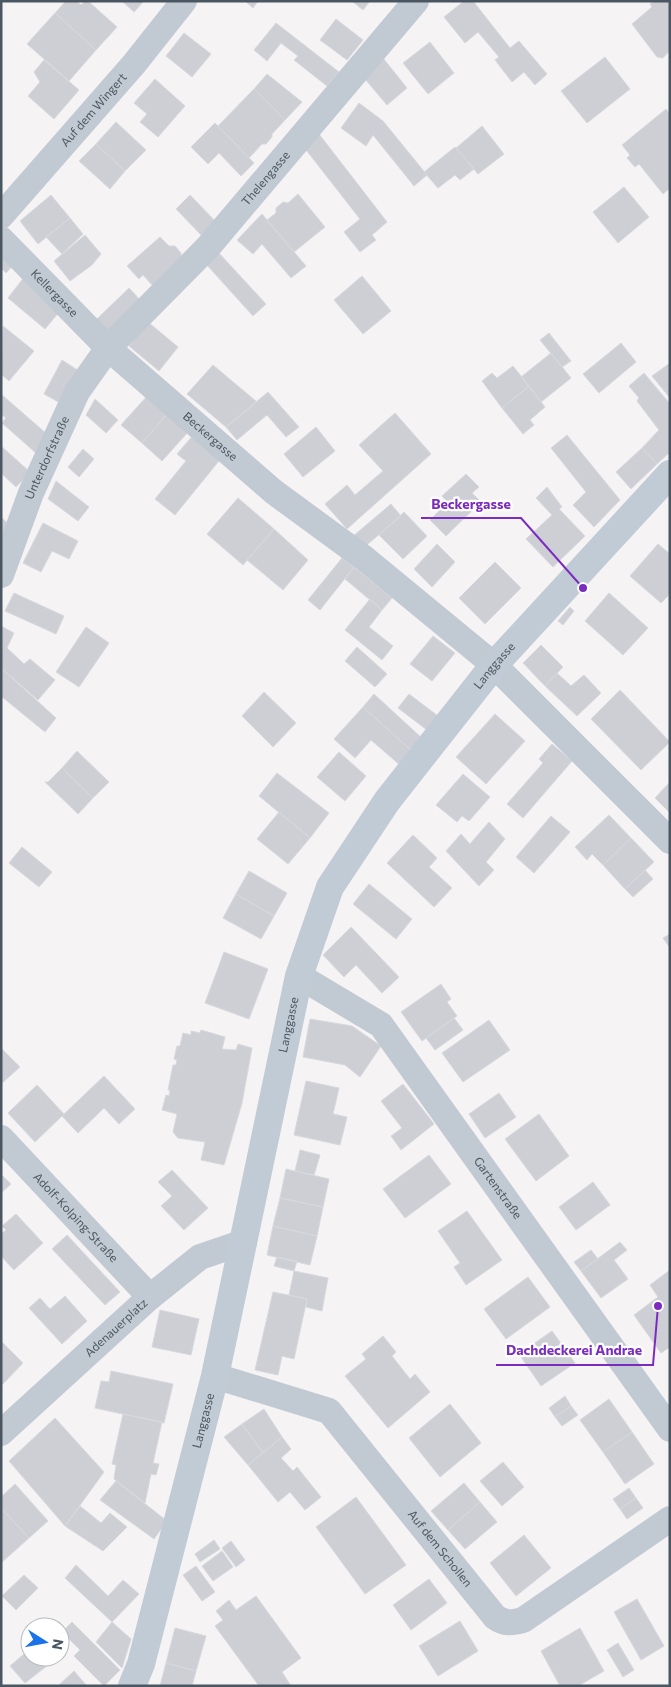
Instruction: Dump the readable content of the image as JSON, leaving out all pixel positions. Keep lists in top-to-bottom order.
{
  "streets": {
    "street": [
      "Auf dem Wingert",
      "Thelengasse",
      "Kellergasse",
      "Beckergasse",
      "Unterdorfstraße",
      "Langgasse",
      "Gartenstraße",
      "Adolf-Kolping-Straße",
      "Adenauerplatz",
      "Auf dem Schollen"
    ]
  },
  "crossings": [
    ["Thelengasse", "Kellergasse"],
    ["Thelengasse", "Beckergasse"],
    ["Thelengasse", "Unterdorfstraße"],
    ["Kellergasse", "Beckergasse"],
    ["Kellergasse", "Unterdorfstraße"],
    ["Beckergasse", "Unterdorfstraße"],
    ["Beckergasse", "Langgasse"],
    ["Langgasse", "Gartenstraße"],
    ["Langgasse", "Adenauerplatz"],
    ["Langgasse", "Auf dem Schollen"],
    ["Adolf-Kolping-Straße", "Adenauerplatz"]
  ],
  "places": ["Beckergasse", "Dachdeckerei Andrae"],
  "north": "right"
}
